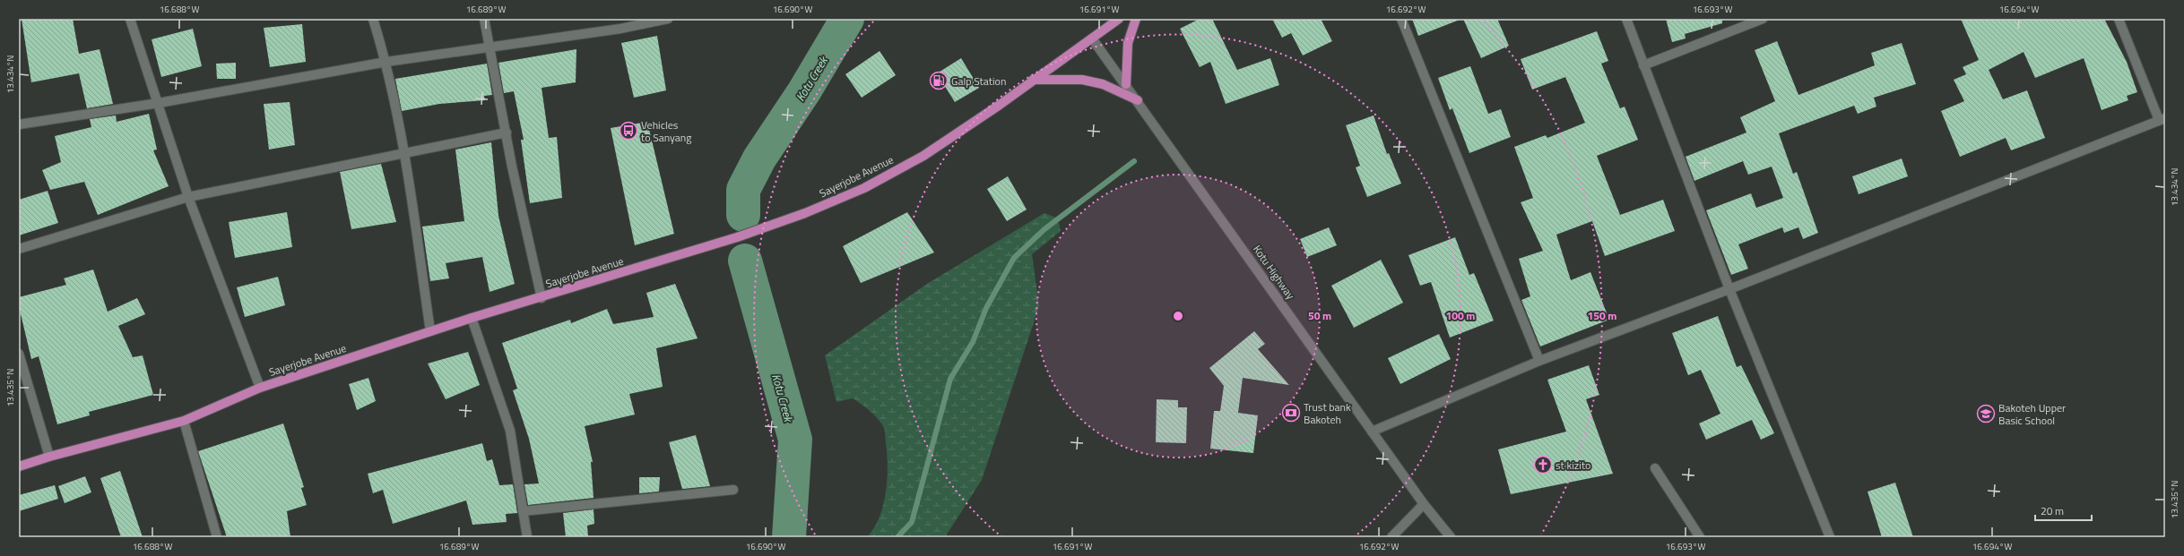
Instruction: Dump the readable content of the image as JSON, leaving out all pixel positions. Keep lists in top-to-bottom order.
{
  "streets": {
    "main road": ["Sayerjobe Avenue"],
    "street": ["Kotu Highway"]
  },
  "crossings": [
    ["Sayerjobe Avenue", "Kotu Highway"]
  ],
  "water": ["Kotu Creek"],
  "places": {
    "fuel station": ["Galp Station"],
    "bus stop": ["Vehicles to Sanyang"],
    "bank": ["Trust bank Bakoteh"],
    "school or university": ["Bakoteh Upper Basic School"],
    "church": ["st kizito"]
  },
  "scale_bar": "20 m",
  "coordinates": [
    "16.688°W",
    "16.689°W",
    "16.690°W",
    "16.691°W",
    "16.692°W",
    "16.693°W",
    "16.694°W",
    "13.434°N",
    "13.435°N"
  ],
  "rings": ["50 m", "100 m", "150 m"]
}
